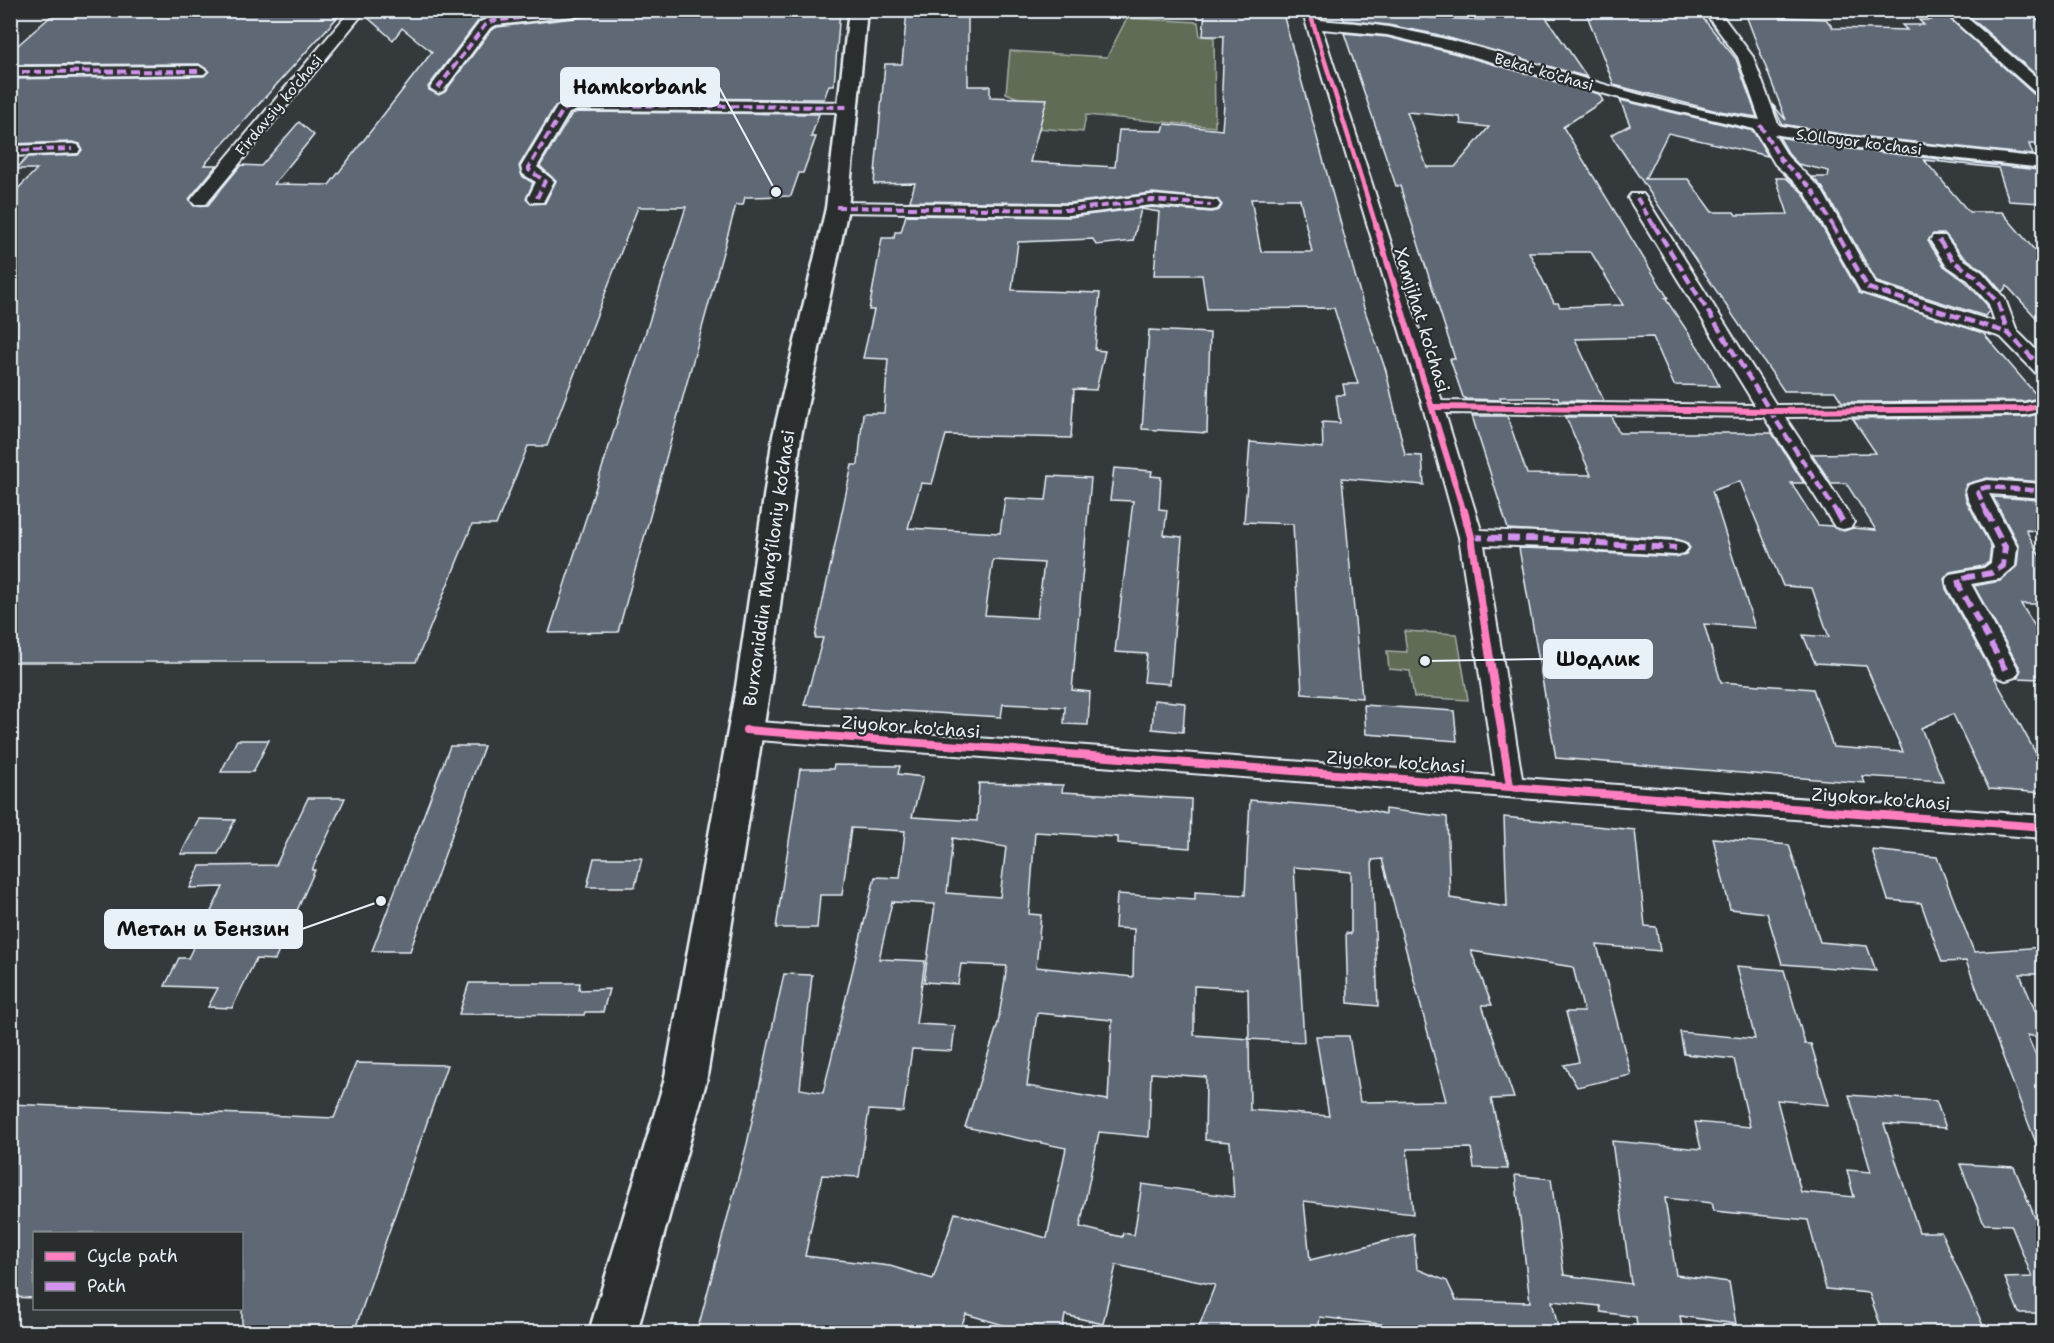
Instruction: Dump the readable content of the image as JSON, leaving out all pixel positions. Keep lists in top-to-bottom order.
{
  "streets": {
    "main road": ["Burxoniddin Marg’iloniy ko’chasi"],
    "street": [
      "Bekat ko'chasi",
      "Firdavsiy ko'chasi",
      "S.Olloyor koʻchasi",
      "Xamjihat ko'chasi",
      "Ziyokor ko'chasi"
    ]
  },
  "crossings": [
    ["Bekat ko'chasi", "S.Olloyor koʻchasi"],
    ["Bekat ko'chasi", "Xamjihat ko'chasi"],
    ["Xamjihat ko'chasi", "Ziyokor ko'chasi"],
    ["Burxoniddin Marg’iloniy ko’chasi", "Ziyokor ko'chasi"]
  ],
  "places": ["Hamkorbank", "Шодлик", "Метан и Бензин"],
  "legend": ["Cycle path", "Path"]
}
